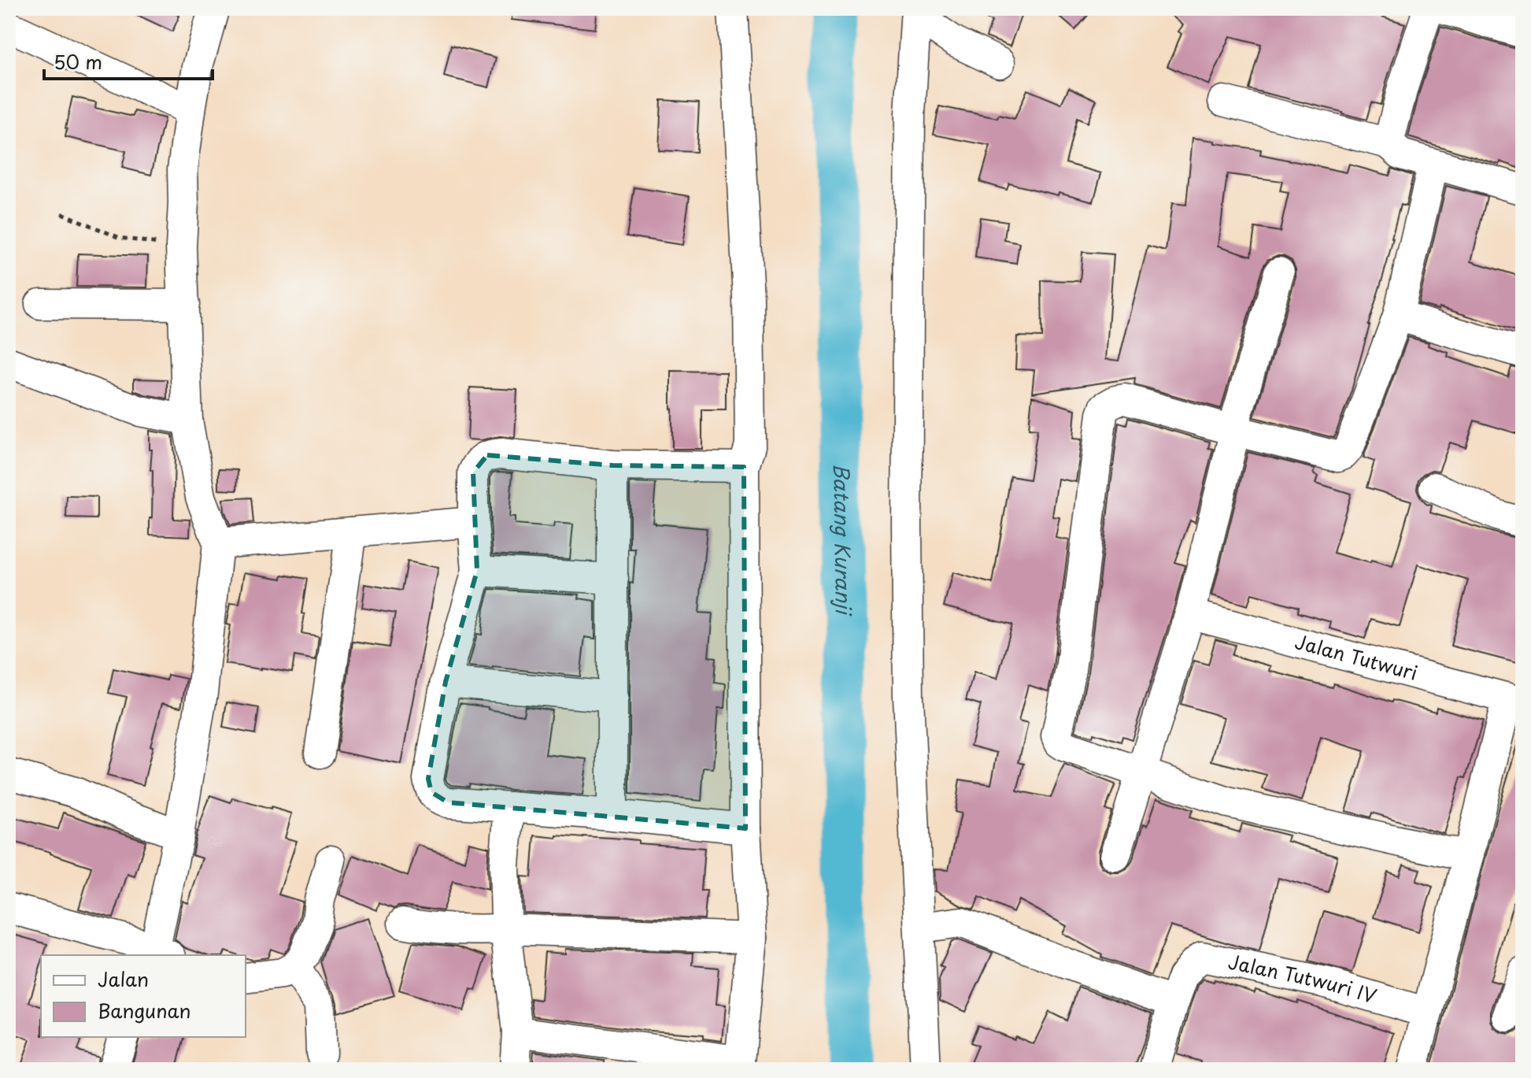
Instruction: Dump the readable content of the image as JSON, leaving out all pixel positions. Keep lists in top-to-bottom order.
{
  "streets": {
    "street": ["Jalan Tutwuri", "Jalan Tutwuri IV"]
  },
  "water": ["Batang Kuranji"],
  "legend": ["Jalan", "Bangunan"],
  "scale_bar": "50 m"
}
